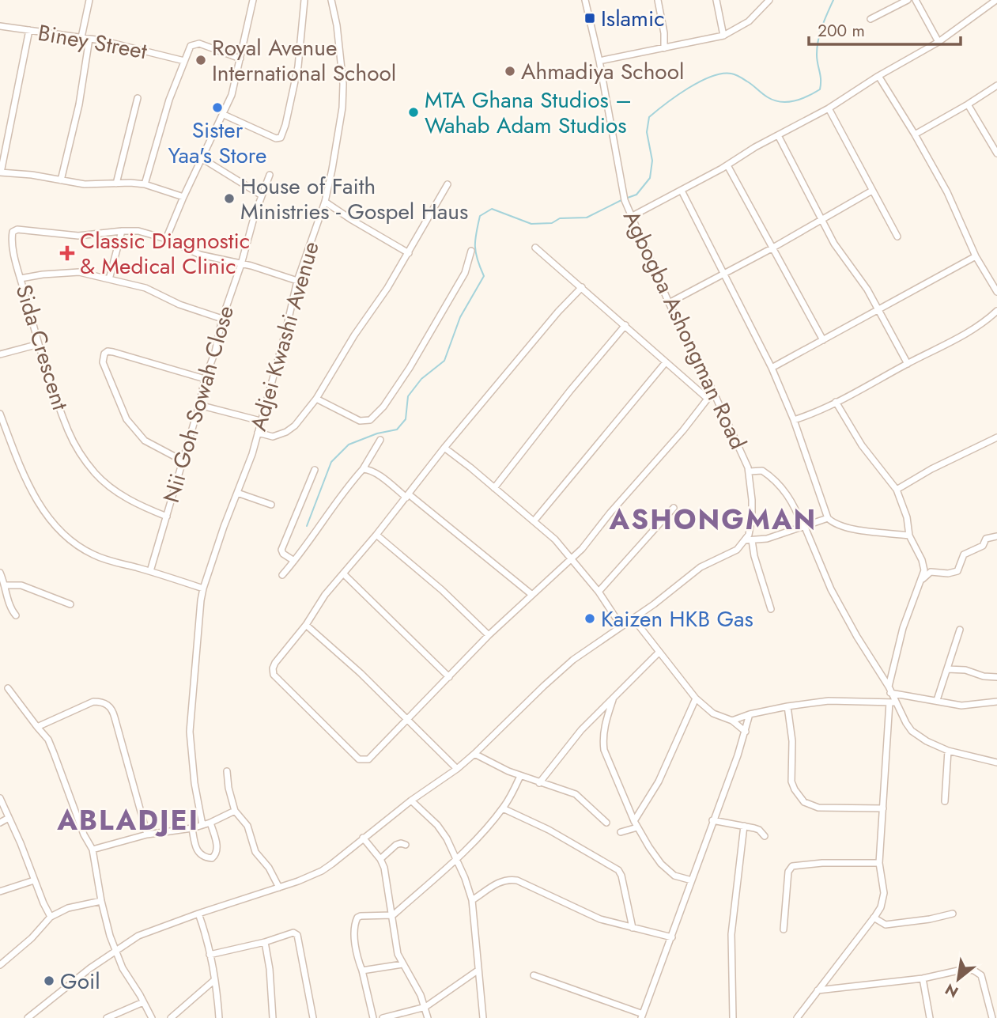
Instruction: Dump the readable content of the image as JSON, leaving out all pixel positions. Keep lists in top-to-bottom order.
{
  "streets": {
    "street": [
      "Biney Street",
      "Agbogba Ashongman Road",
      "Adjei Kwashi Avenue",
      "Sida Crescent",
      "Nii Goh Sowah Close"
    ]
  },
  "crossings": [
    ["Adjei Kwashi Avenue", "Sida Crescent"],
    ["Sida Crescent", "Nii Goh Sowah Close"]
  ],
  "districts": ["ASHONGMAN", "ABLADJEI"],
  "places": {
    "transit": ["Islamic"],
    "other": [
      "Royal Avenue International School",
      "Ahmadiya School",
      "Sister Yaa's Store",
      "MTA Ghana Studios – Wahab Adam Studios",
      "House of Faith Ministries - Gospel Haus",
      "Kaizen HKB Gas",
      "Goil"
    ],
    "health": ["Classic Diagnostic & Medical Clinic"]
  },
  "scale_bar": "200 m",
  "north": "bottom left"
}
